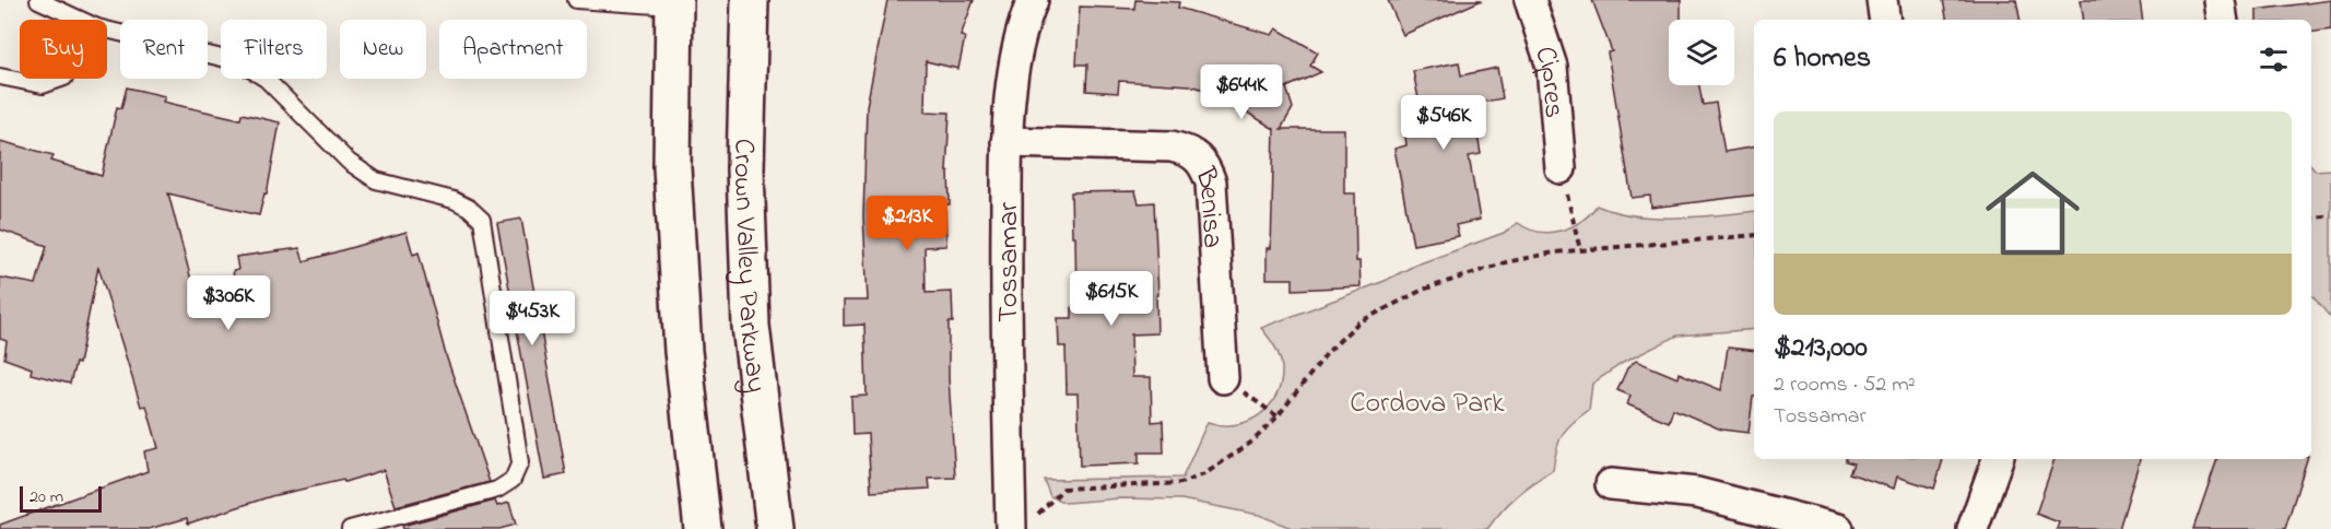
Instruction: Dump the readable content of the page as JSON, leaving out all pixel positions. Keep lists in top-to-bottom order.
{
  "streets": {
    "main road": ["Crown Valley Parkway"],
    "street": ["Cipres", "Benisa", "Tossamar"]
  },
  "crossings": [
    ["Benisa", "Tossamar"]
  ],
  "parks": ["Cordova Park"],
  "scale_bar": "20 m",
  "page": {
    "chip": [
      "Buy",
      "Rent",
      "Filters",
      "New",
      "Apartment"
    ],
    "heading": "6 homes",
    "price": [
      "$644K",
      "$546K",
      "$213K",
      "$615K",
      "$306K",
      "$453K"
    ],
    "list": [
      {
        "name": "$213,000",
        "note": "2 rooms · 52 m² · Tossamar"
      }
    ],
    "scale": "20 m"
  }
}
